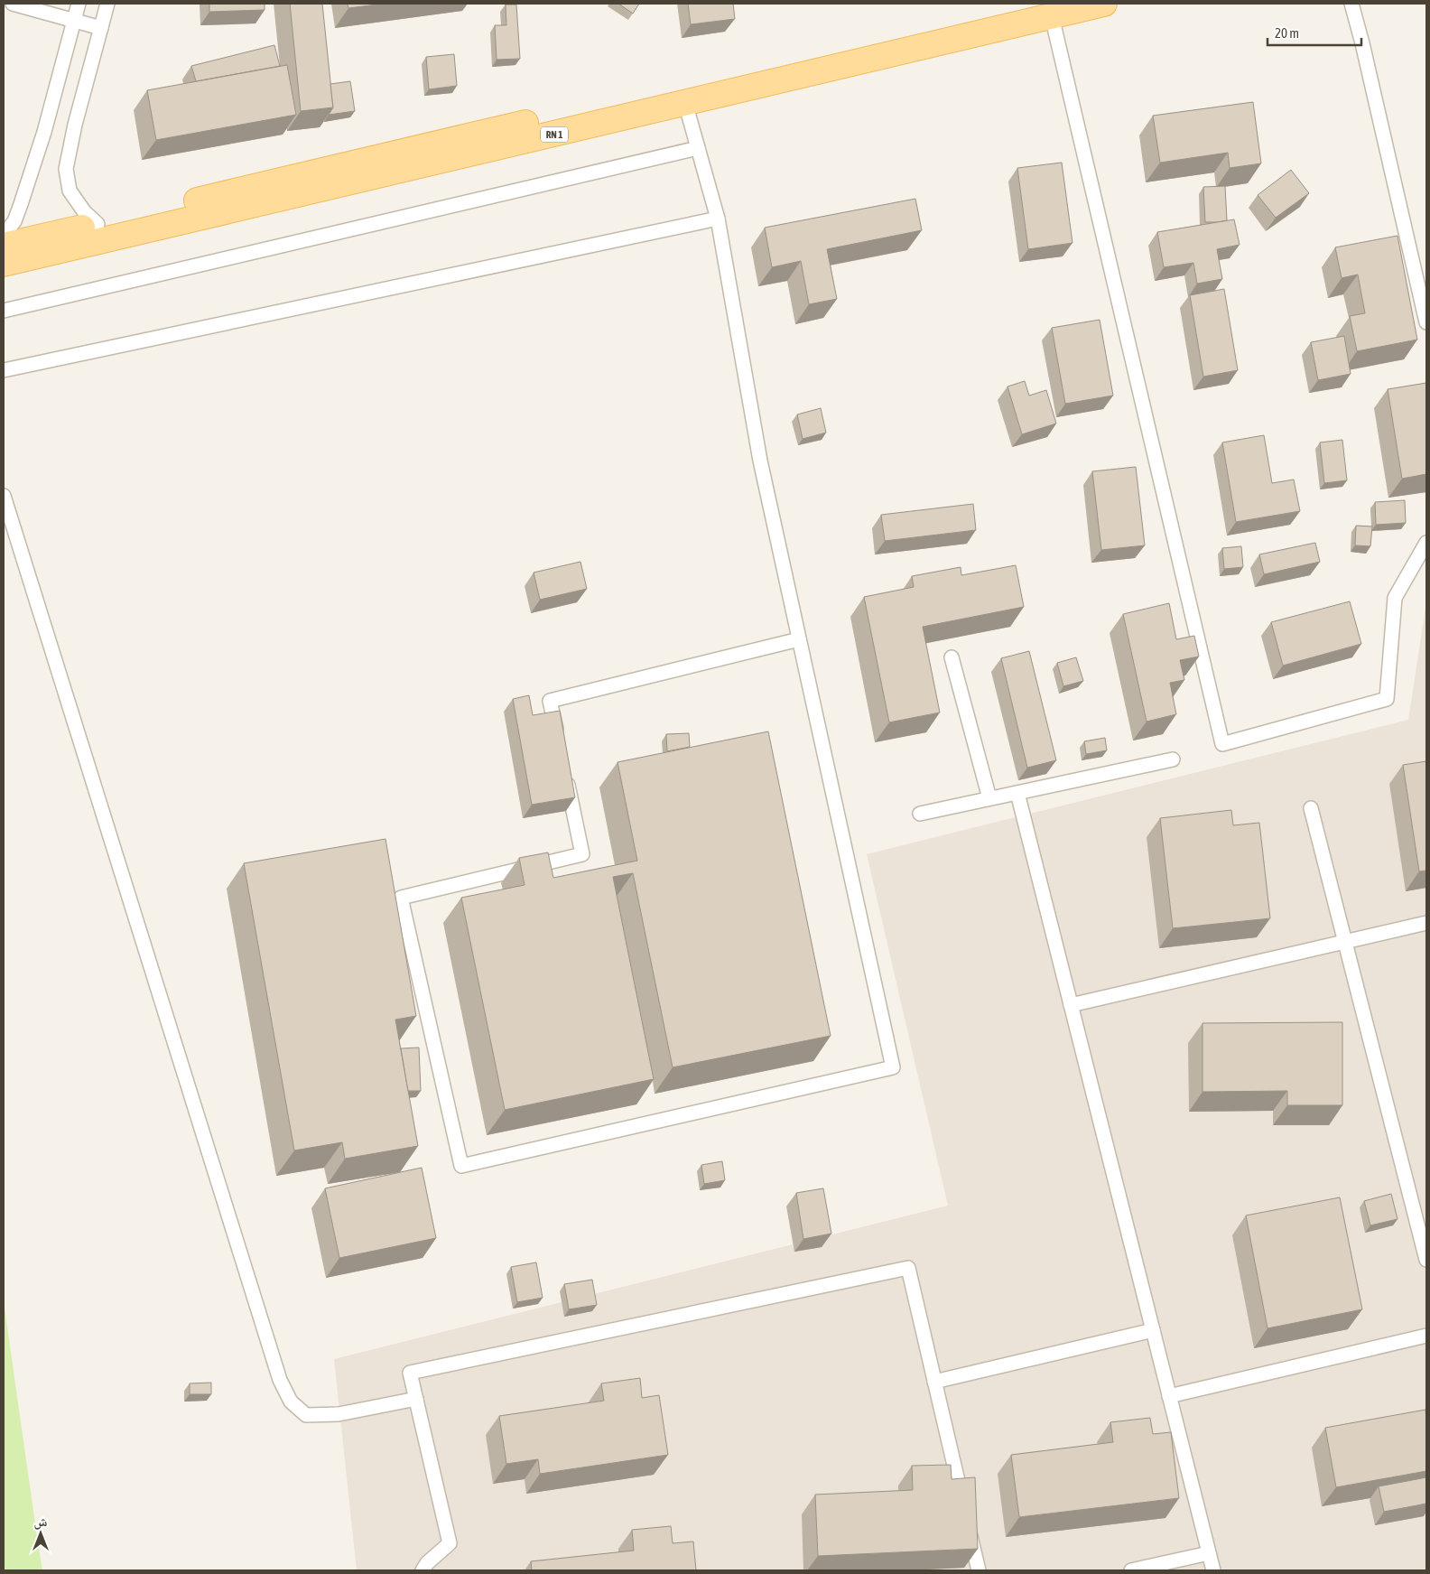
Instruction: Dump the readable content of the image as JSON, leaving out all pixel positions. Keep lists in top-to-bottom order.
{
  "streets": {
    "main road": ["RN 1"]
  },
  "scale_bar": "20 m",
  "north": "top"
}
